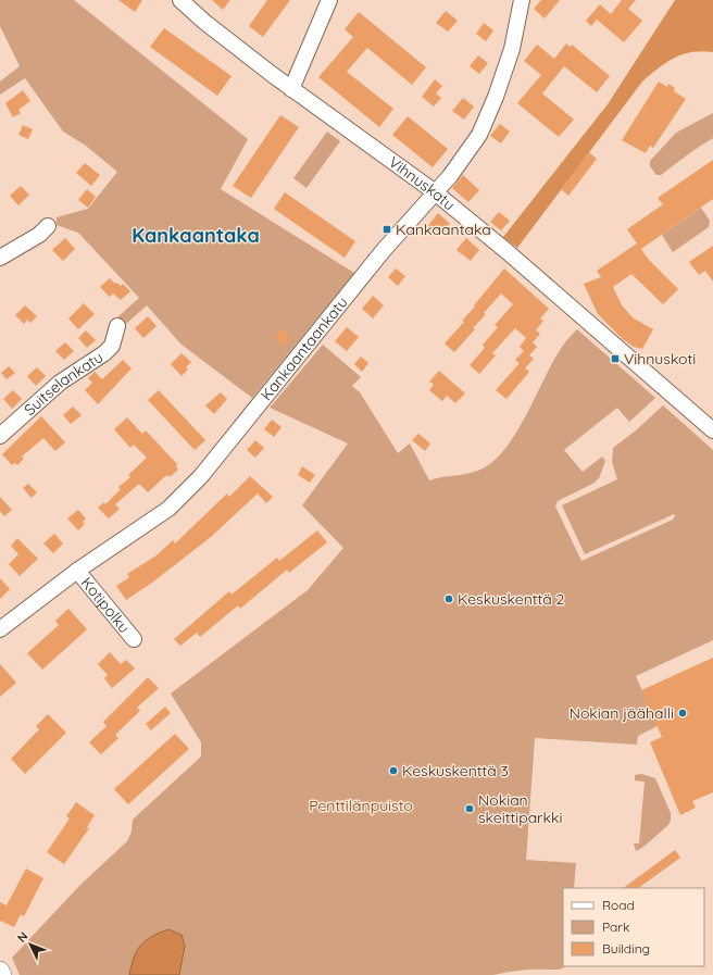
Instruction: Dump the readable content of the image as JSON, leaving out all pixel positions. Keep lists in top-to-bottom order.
{
  "streets": {
    "street": [
      "Vihnuskatu",
      "Kankaantaankatu",
      "Suitselankatu",
      "Kotipolku"
    ]
  },
  "crossings": [
    ["Vihnuskatu", "Kankaantaankatu"],
    ["Kankaantaankatu", "Kotipolku"]
  ],
  "districts": ["Kankaantaka"],
  "parks": ["Penttilänpuisto"],
  "places": {
    "transit": ["Kankaantaka", "Vihnuskoti"],
    "other": [
      "Keskuskenttä 2",
      "Nokian jäähalli",
      "Keskuskenttä 3",
      "Nokian skeittiparkki"
    ]
  },
  "legend": ["Road", "Park", "Building"],
  "north": "top left"
}
